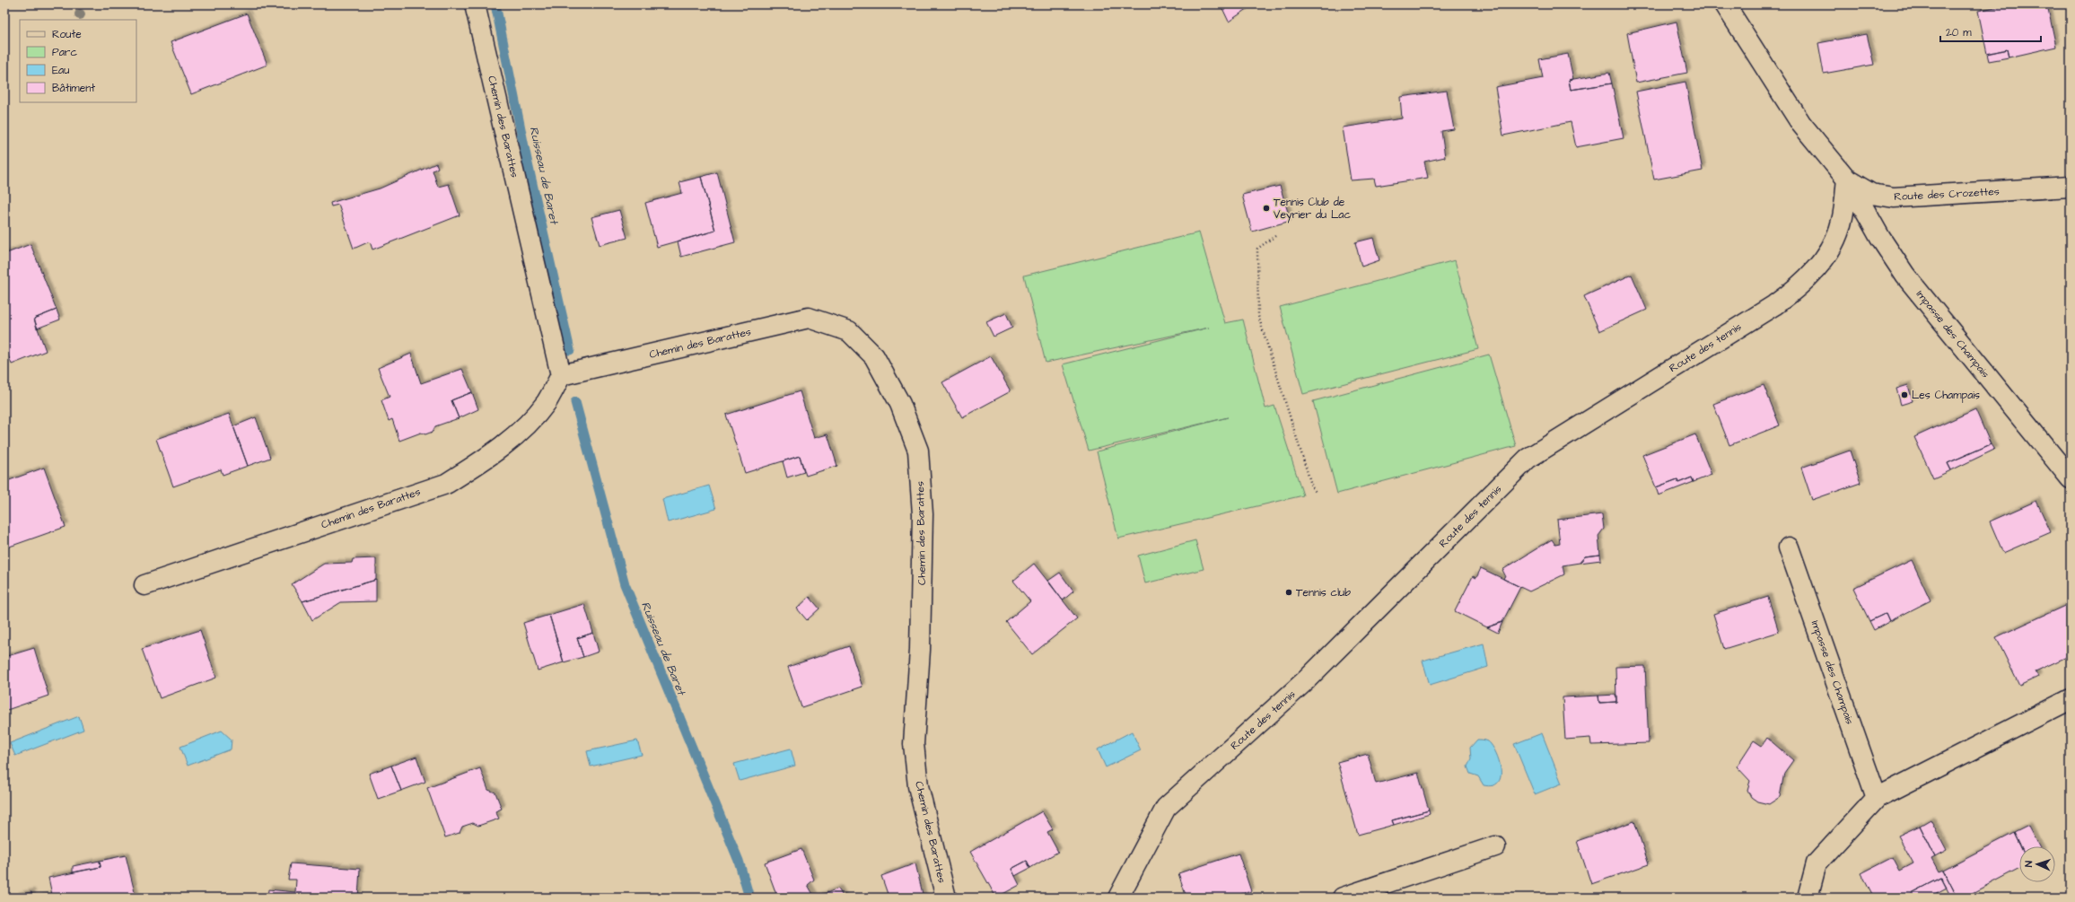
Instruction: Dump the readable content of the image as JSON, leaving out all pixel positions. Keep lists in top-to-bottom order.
{
  "streets": {
    "street": [
      "Chemin des Barattes",
      "Route des Crozettes",
      "Impasse des Champais",
      "Route des tennis"
    ]
  },
  "crossings": [
    ["Route des Crozettes", "Impasse des Champais"],
    ["Route des Crozettes", "Route des tennis"],
    ["Impasse des Champais", "Route des tennis"]
  ],
  "water": ["Ruisseau de Baret"],
  "places": ["Tennis Club de Veyrier du Lac", "Les Champais", "Tennis club"],
  "legend": [
    "Route",
    "Parc",
    "Eau",
    "Bâtiment"
  ],
  "scale_bar": "20 m",
  "north": "left"
}
